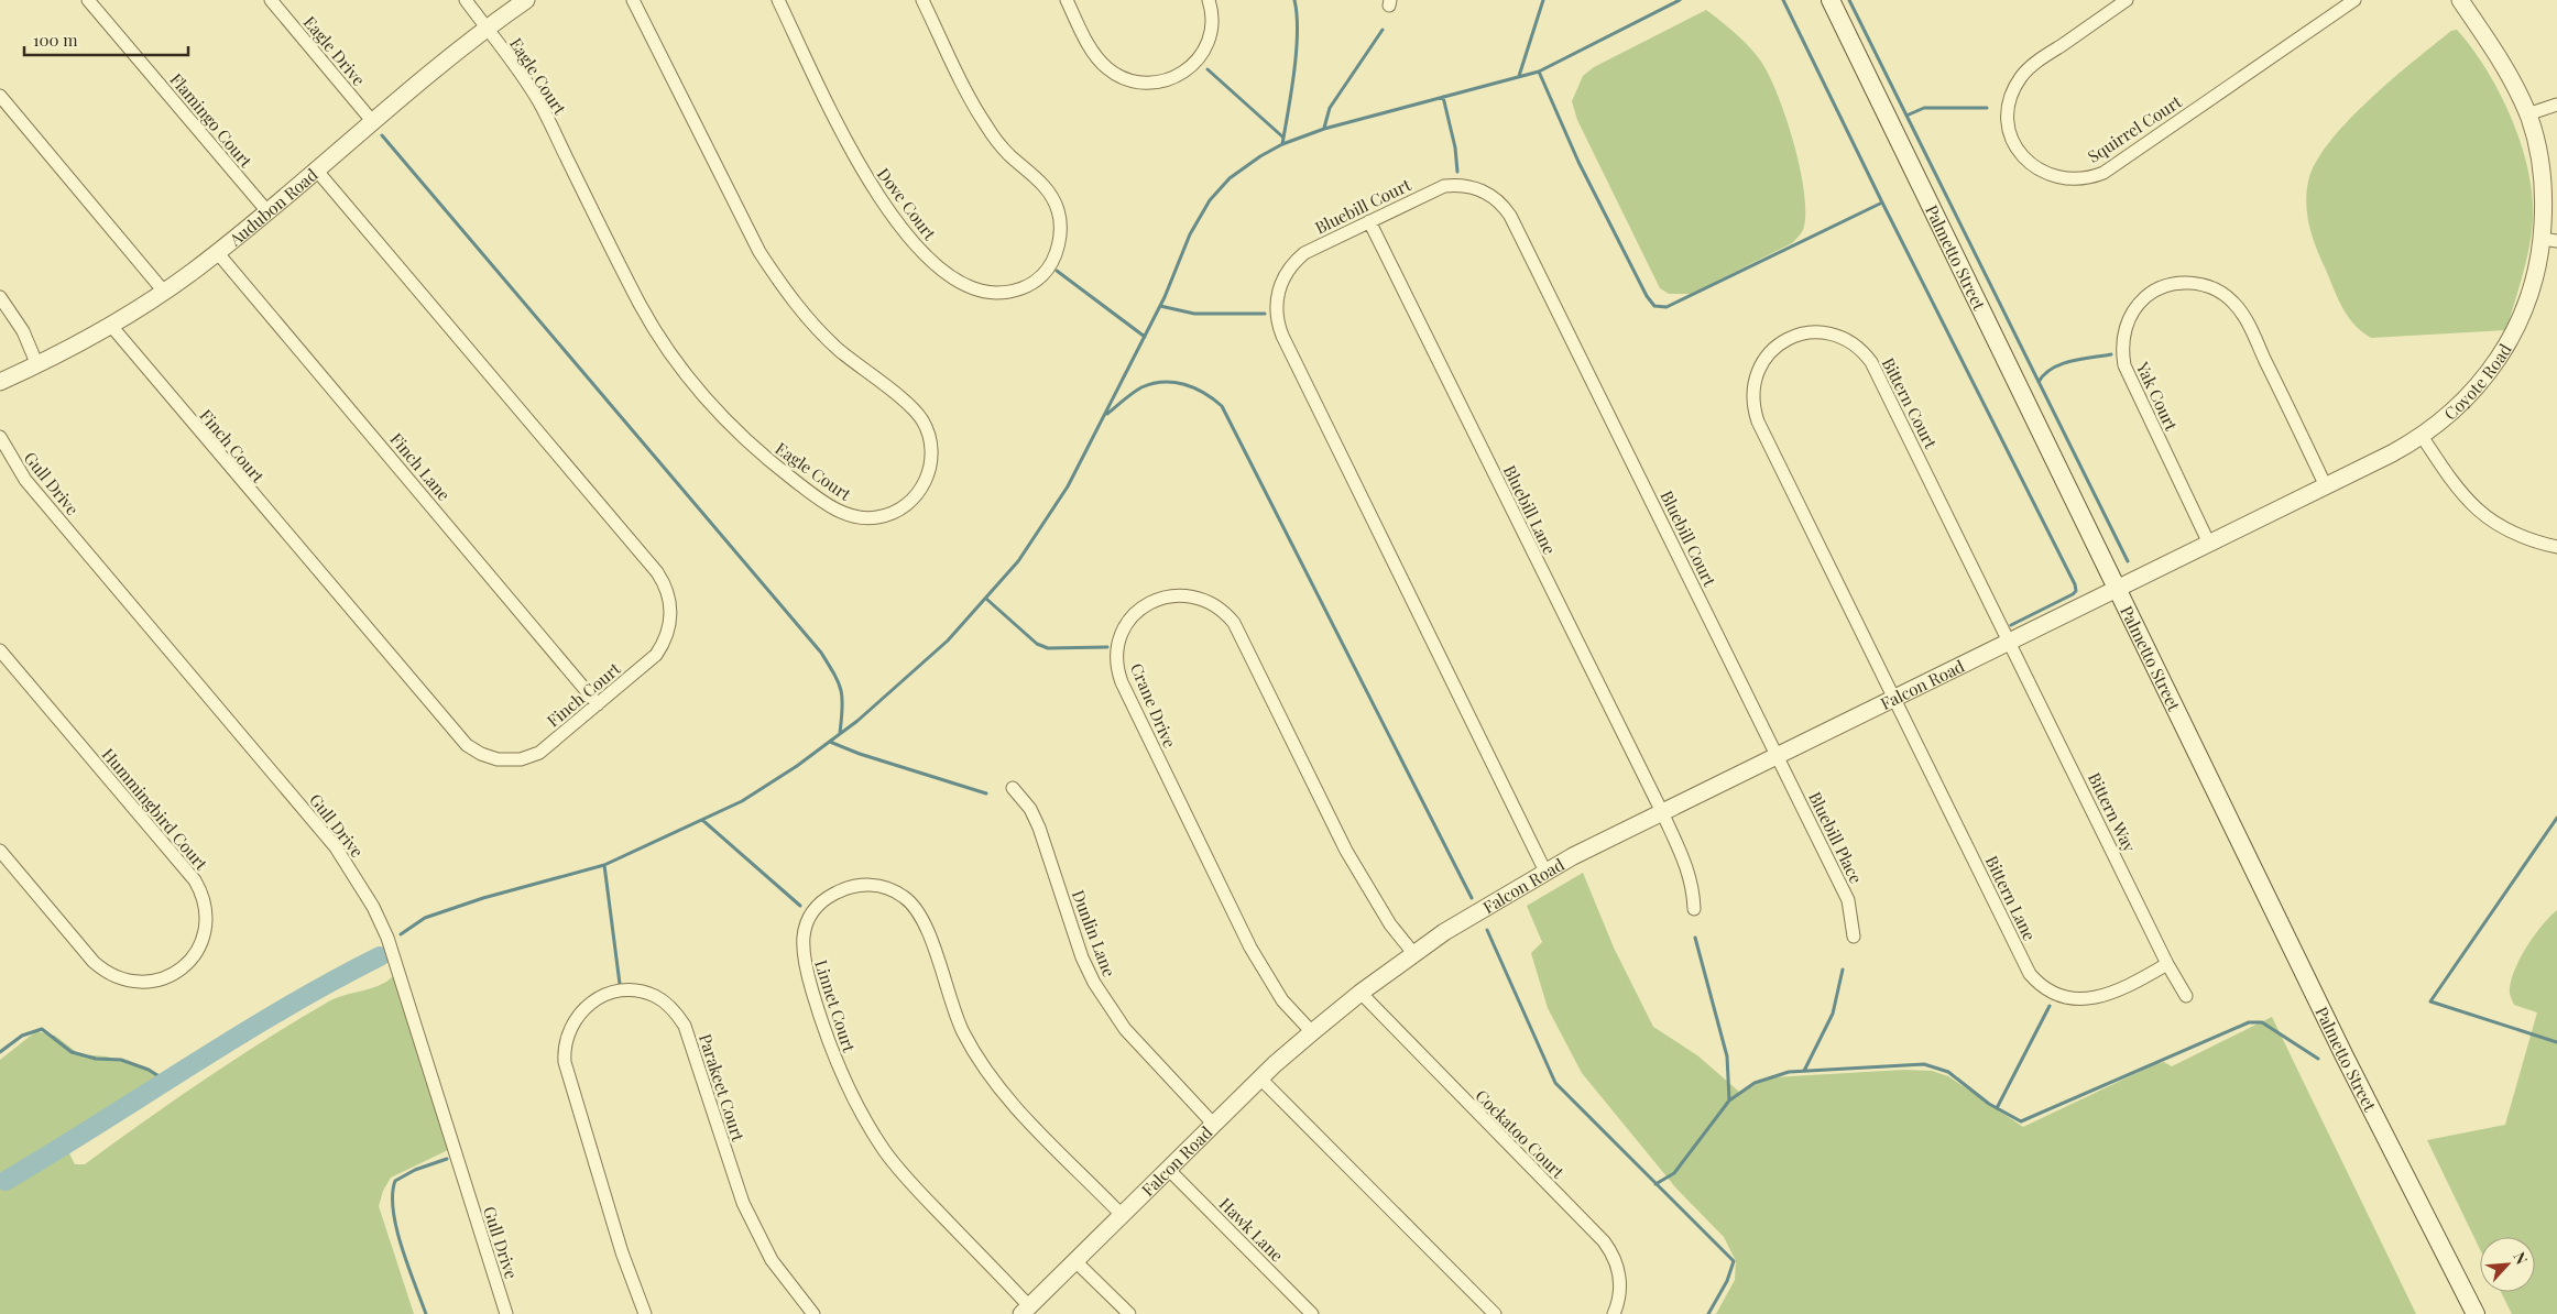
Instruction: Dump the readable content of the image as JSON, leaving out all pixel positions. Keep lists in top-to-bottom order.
{
  "streets": {
    "main road": ["Palmetto Street"],
    "street": [
      "Eagle Drive",
      "Eagle Court",
      "Flamingo Court",
      "Squirrel Court",
      "Dove Court",
      "Audubon Road",
      "Bluebill Court",
      "Coyote Road",
      "Yak Court",
      "Bittern Court",
      "Finch Court",
      "Finch Lane",
      "Gull Drive",
      "Bluebill Lane",
      "Falcon Road",
      "Crane Drive",
      "Hummingbird Court",
      "Bittern Way",
      "Bluebill Place",
      "Bittern Lane",
      "Dunlin Lane",
      "Linnet Court",
      "Parakeet Court",
      "Cockatoo Court",
      "Hawk Lane"
    ]
  },
  "crossings": [
    ["Eagle Drive", "Audubon Road"],
    ["Eagle Court", "Audubon Road"],
    ["Flamingo Court", "Audubon Road"],
    ["Audubon Road", "Finch Court"],
    ["Audubon Road", "Finch Lane"],
    ["Bluebill Court", "Bluebill Lane"],
    ["Bluebill Court", "Falcon Road"],
    ["Bluebill Court", "Bluebill Place"],
    ["Palmetto Street", "Coyote Road"],
    ["Palmetto Street", "Falcon Road"],
    ["Coyote Road", "Yak Court"],
    ["Coyote Road", "Falcon Road"],
    ["Bittern Court", "Falcon Road"],
    ["Bittern Court", "Bittern Way"],
    ["Bittern Court", "Bittern Lane"],
    ["Finch Court", "Finch Lane"],
    ["Bluebill Lane", "Falcon Road"],
    ["Falcon Road", "Crane Drive"],
    ["Falcon Road", "Bittern Way"],
    ["Falcon Road", "Bluebill Place"],
    ["Falcon Road", "Bittern Lane"],
    ["Falcon Road", "Dunlin Lane"],
    ["Falcon Road", "Linnet Court"],
    ["Falcon Road", "Cockatoo Court"],
    ["Falcon Road", "Hawk Lane"],
    ["Bittern Way", "Bittern Lane"]
  ],
  "scale_bar": "100 m",
  "north": "top right"
}
